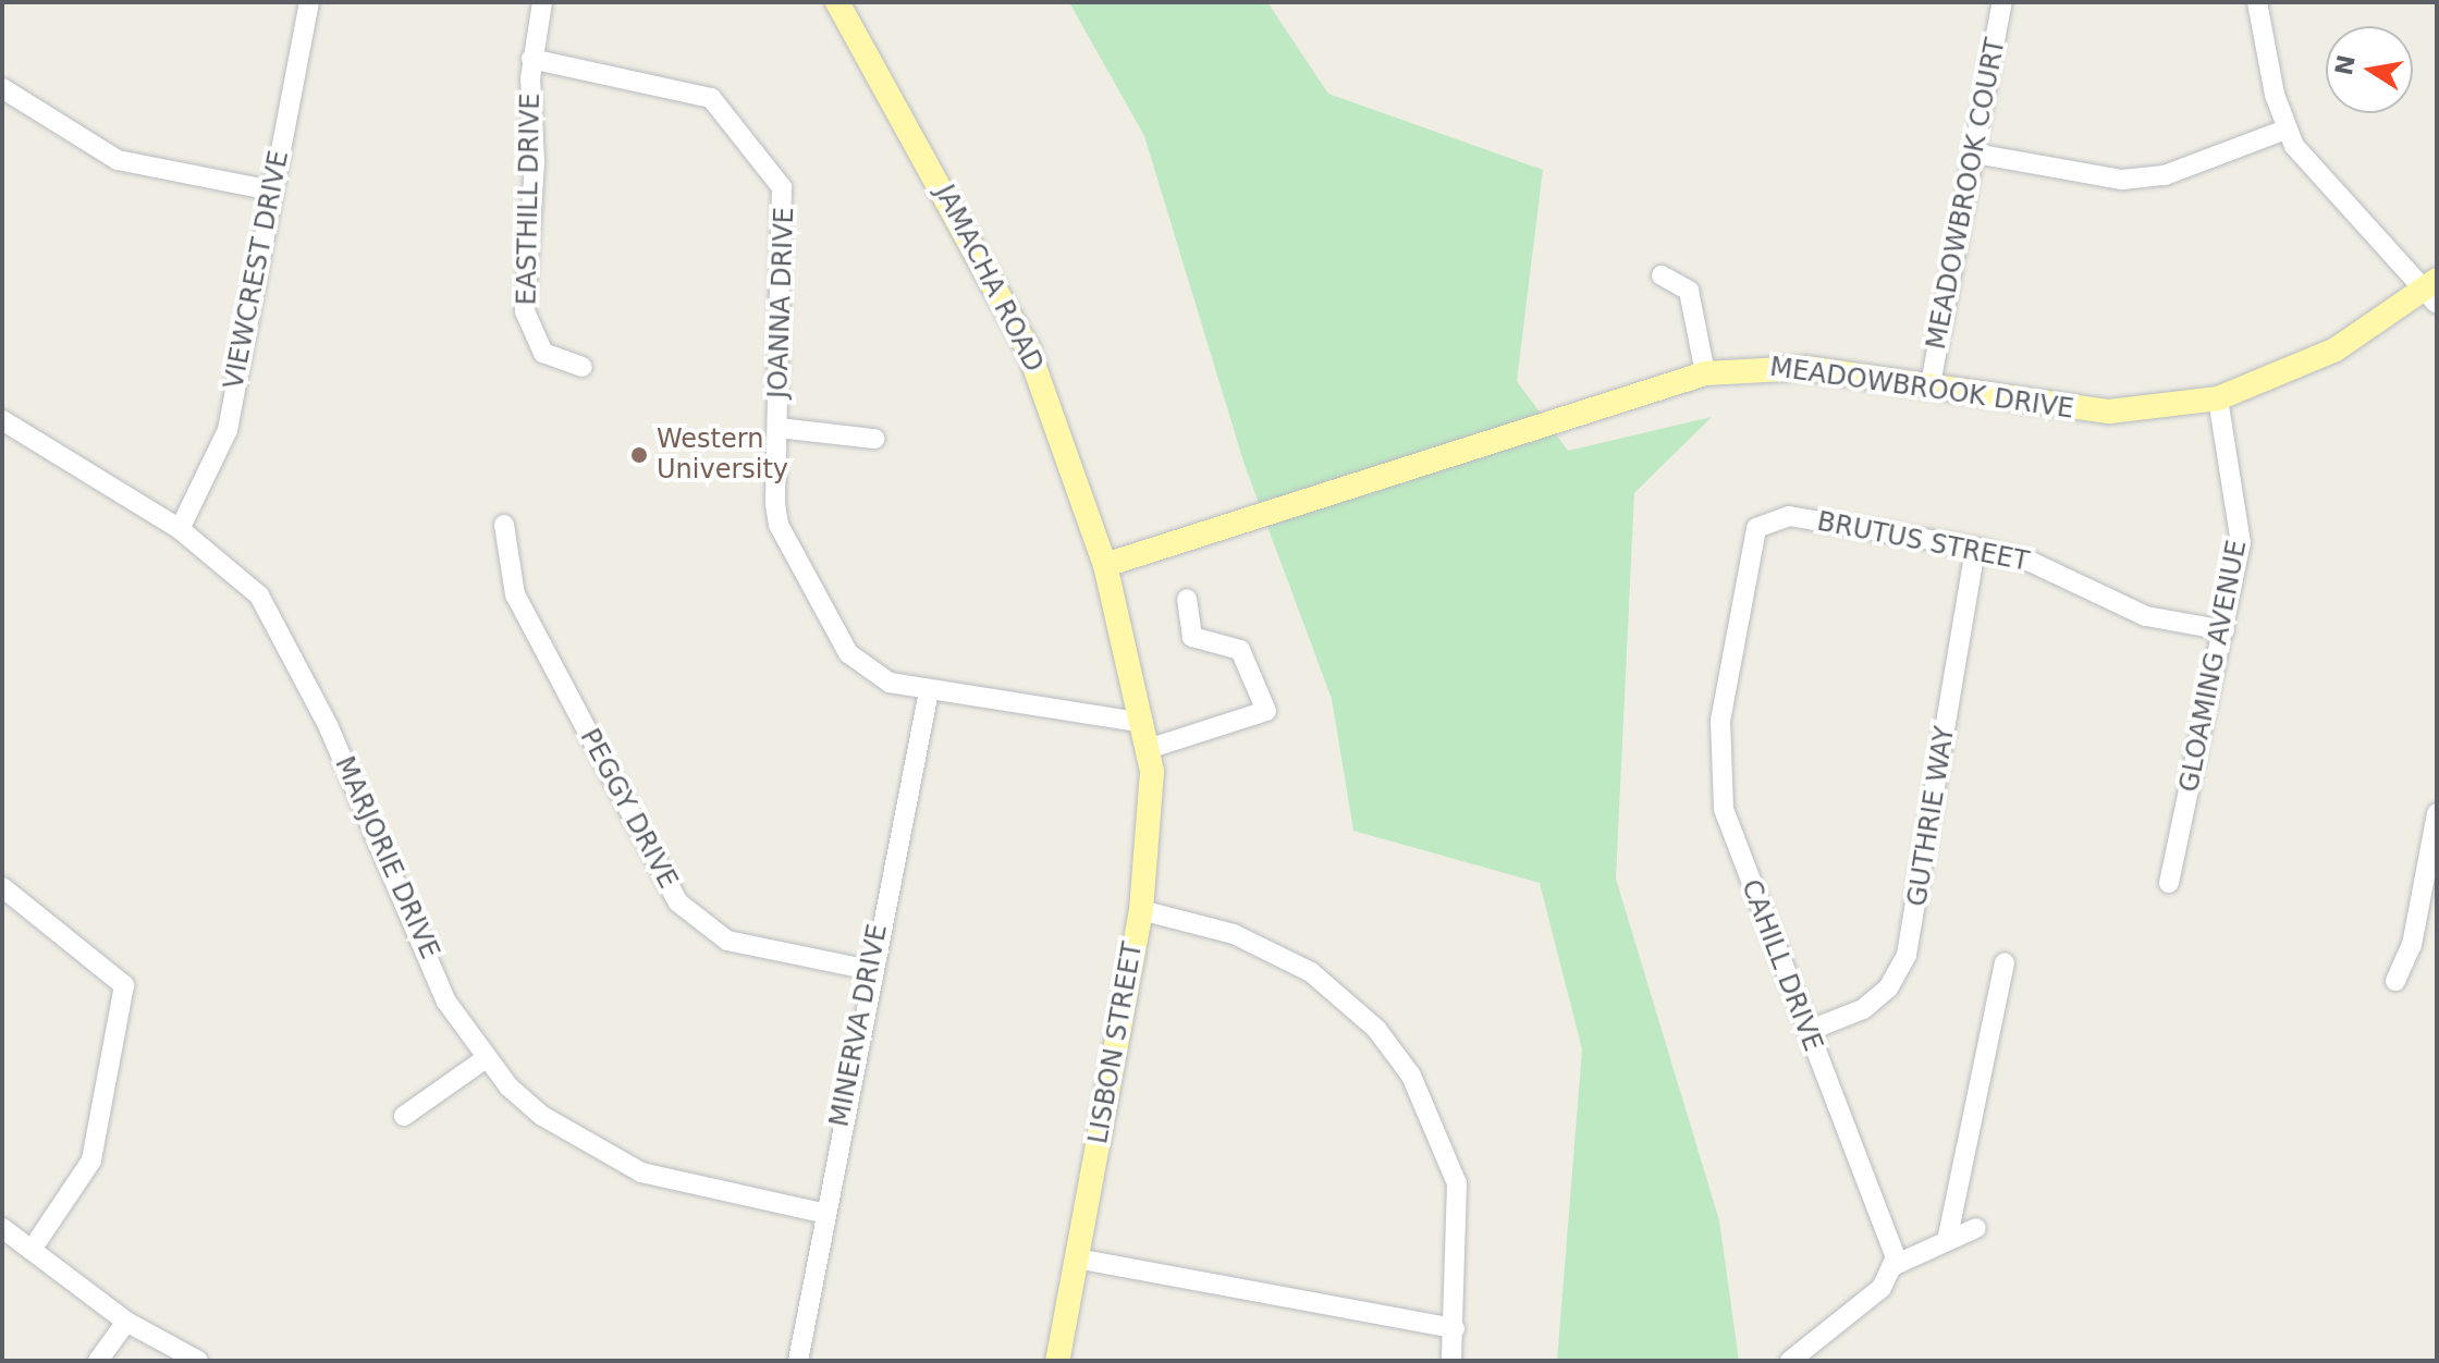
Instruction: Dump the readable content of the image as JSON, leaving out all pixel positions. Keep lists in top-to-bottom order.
{
  "streets": {
    "main road": ["JAMACHA ROAD", "MEADOWBROOK DRIVE", "LISBON STREET"],
    "street": [
      "MEADOWBROOK COURT",
      "EASTHILL DRIVE",
      "VIEWCREST DRIVE",
      "JOANNA DRIVE",
      "BRUTUS STREET",
      "GLOAMING AVENUE",
      "PEGGY DRIVE",
      "GUTHRIE WAY",
      "MARJORIE DRIVE",
      "CAHILL DRIVE",
      "MINERVA DRIVE"
    ]
  },
  "crossings": [
    ["MEADOWBROOK COURT", "MEADOWBROOK DRIVE"],
    ["EASTHILL DRIVE", "JOANNA DRIVE"],
    ["VIEWCREST DRIVE", "MARJORIE DRIVE"],
    ["JAMACHA ROAD", "JOANNA DRIVE"],
    ["JAMACHA ROAD", "MEADOWBROOK DRIVE"],
    ["JAMACHA ROAD", "LISBON STREET"],
    ["JOANNA DRIVE", "MINERVA DRIVE"],
    ["JOANNA DRIVE", "LISBON STREET"],
    ["MEADOWBROOK DRIVE", "GLOAMING AVENUE"],
    ["BRUTUS STREET", "GLOAMING AVENUE"],
    ["BRUTUS STREET", "GUTHRIE WAY"],
    ["BRUTUS STREET", "CAHILL DRIVE"],
    ["PEGGY DRIVE", "MINERVA DRIVE"],
    ["GUTHRIE WAY", "CAHILL DRIVE"],
    ["MARJORIE DRIVE", "MINERVA DRIVE"]
  ],
  "places": ["Western University"],
  "north": "left"
}
